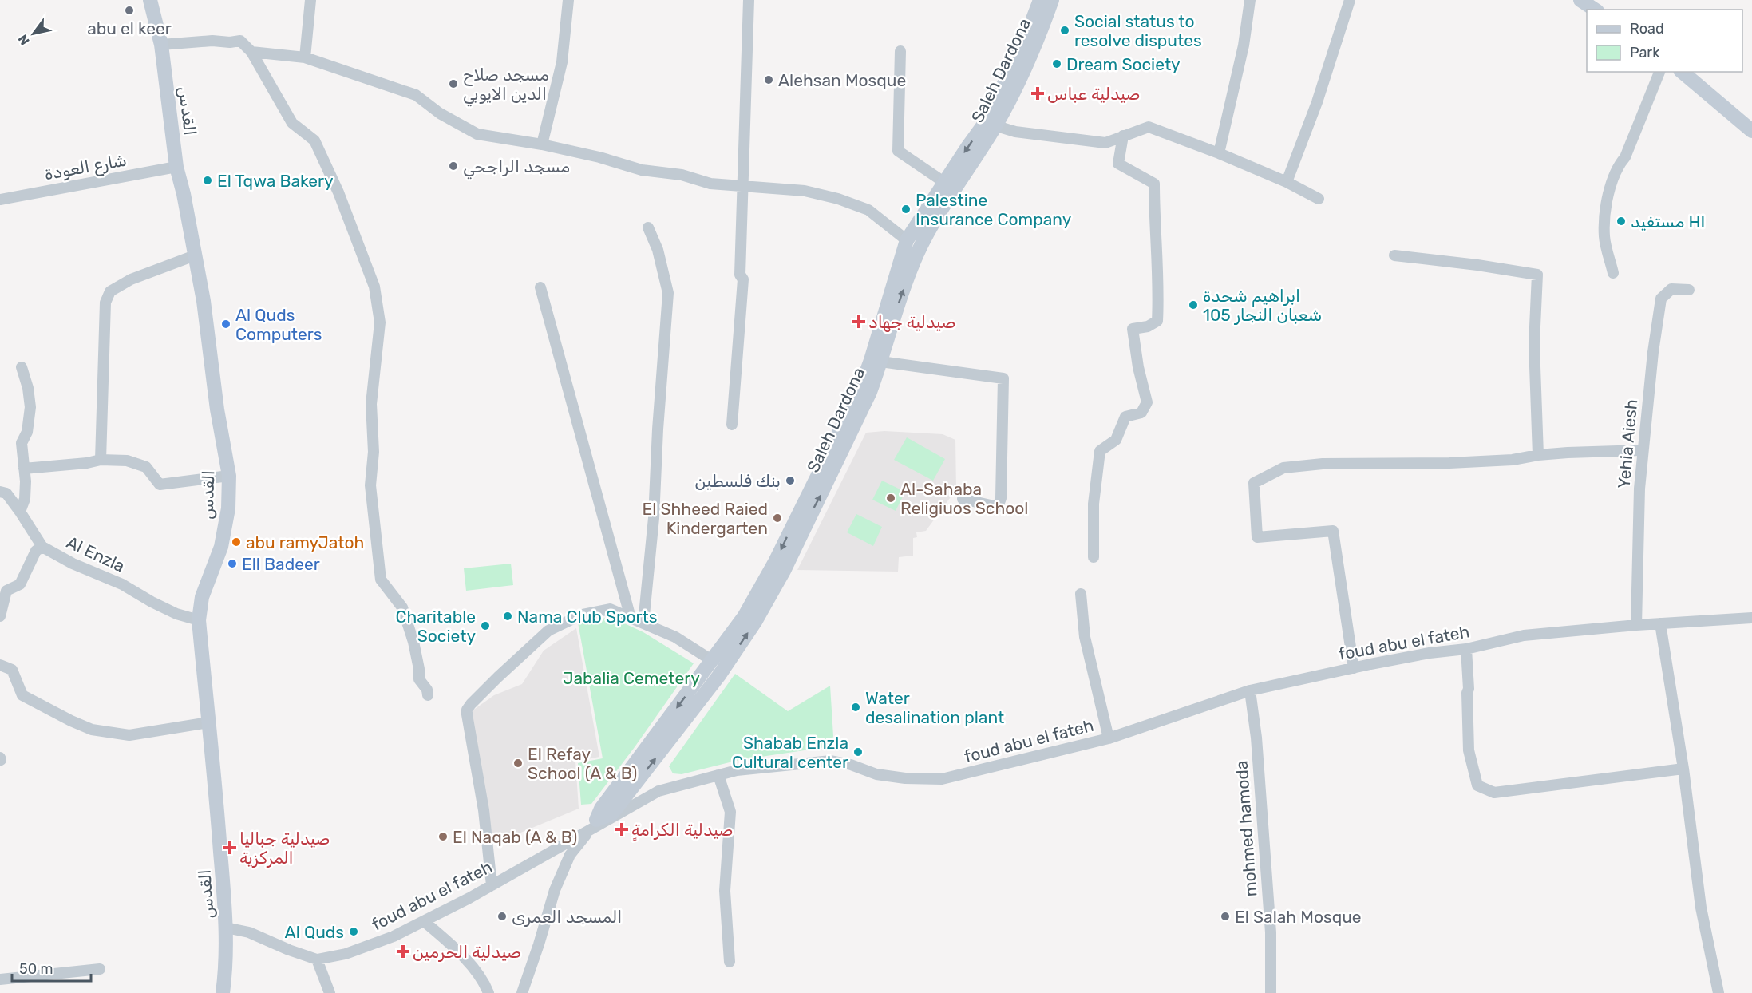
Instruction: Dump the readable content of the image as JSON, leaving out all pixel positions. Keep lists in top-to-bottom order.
{
  "streets": {
    "street": [
      "Saleh Dardona",
      "القدس",
      "شارع العودة",
      "Yehia Aiesh",
      "Al Enzla",
      "foud abu el fateh",
      "mohmed hamoda"
    ]
  },
  "crossings": [
    ["Saleh Dardona", "foud abu el fateh"],
    ["القدس", "شارع العودة"],
    ["القدس", "Al Enzla"],
    ["Yehia Aiesh", "foud abu el fateh"],
    ["foud abu el fateh", "mohmed hamoda"]
  ],
  "parks": ["Jabalia Cemetery"],
  "places": {
    "other": [
      "abu el keer",
      "Social status to resolve disputes",
      "Dream Society",
      "Alehsan Mosque",
      "مسجد صلاح الدين الايوبي",
      "مسجد الراجحي",
      "El Tqwa Bakery",
      "Palestine Insurance Company",
      "مستفيد HI",
      "ابراهيم شحدة شعبان النجار 105",
      "Al Quds Computers",
      "بنك فلسطين",
      "Al-Sahaba Religiuos School",
      "El Shheed Raied Kindergarten",
      "abu ramyJatoh",
      "Ell Badeer",
      "Nama Club Sports",
      "Charitable Society",
      "Water desalination plant",
      "Shabab Enzla Cultural center",
      "El Refay School (A & B)",
      "El Naqab (A & B)",
      "المسجد العمرى",
      "El Salah Mosque",
      "Al Quds"
    ],
    "health": [
      "صيدلية عباس",
      "صيدلية جهاد",
      "ِِصيدلية الكرامة",
      "صيدلية جباليا المركزية",
      "صيدلية الحرمين"
    ]
  },
  "legend": ["Road", "Park"],
  "scale_bar": "50 m",
  "north": "bottom left"
}
